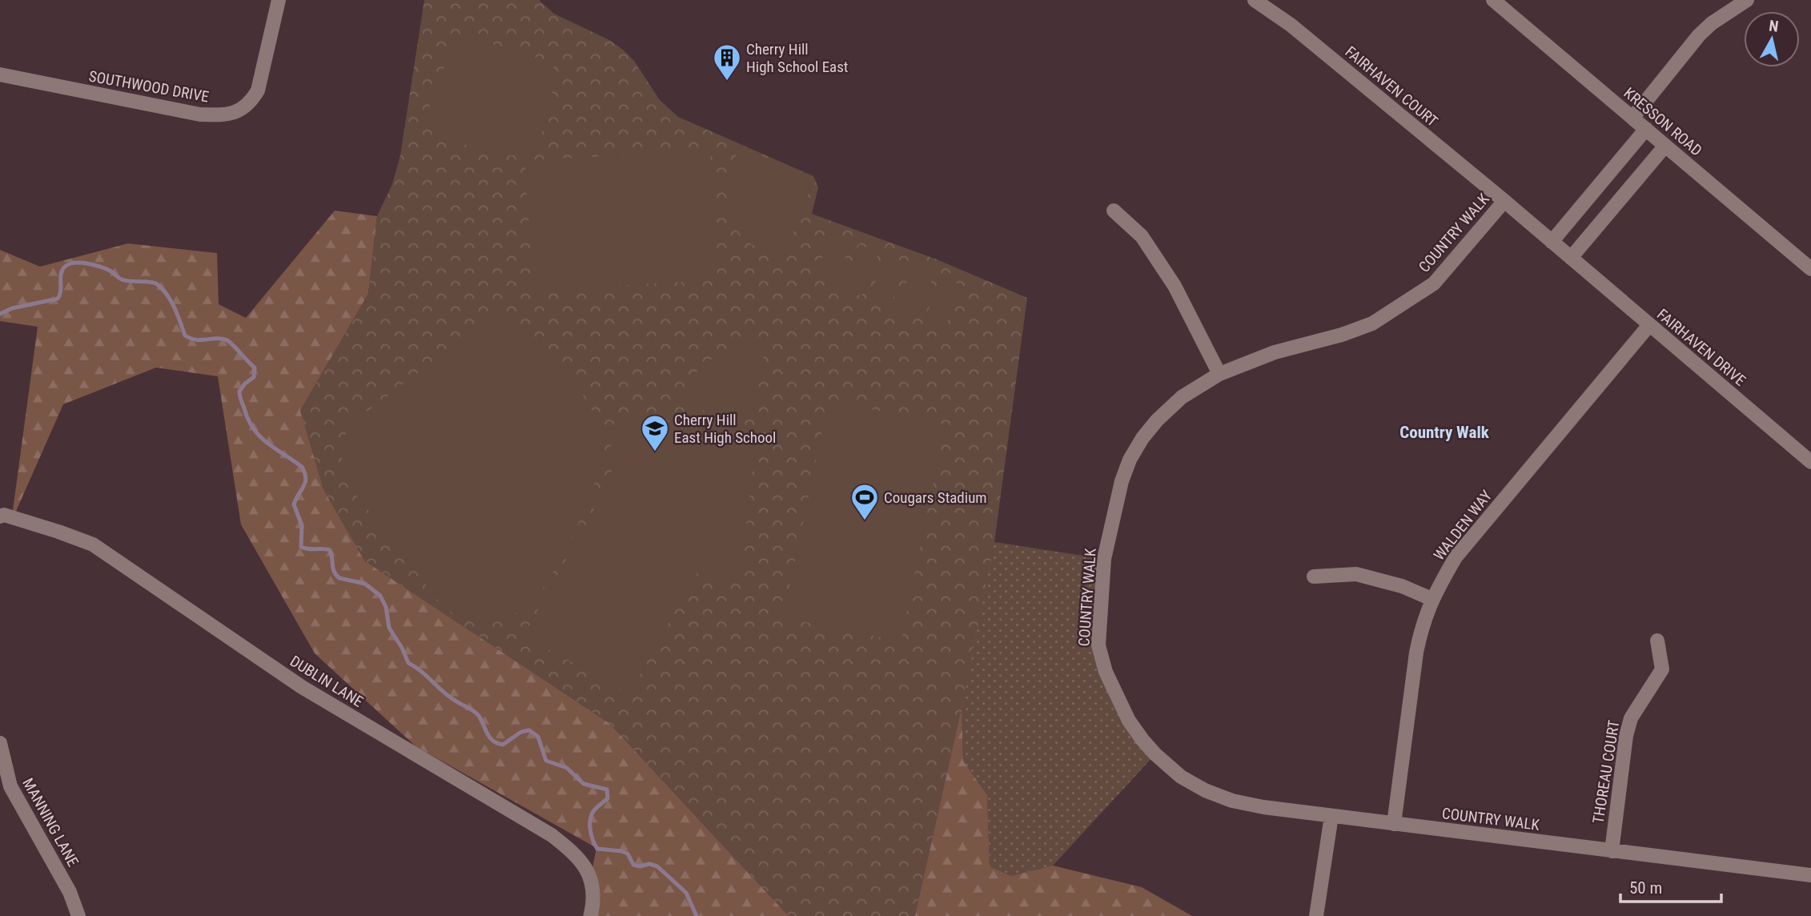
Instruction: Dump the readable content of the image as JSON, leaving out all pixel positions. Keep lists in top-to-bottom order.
{
  "streets": {
    "street": [
      "SOUTHWOOD DRIVE",
      "FAIRHAVEN COURT",
      "KRESSON ROAD",
      "COUNTRY WALK",
      "FAIRHAVEN DRIVE",
      "WALDEN WAY",
      "DUBLIN LANE",
      "THOREAU COURT",
      "MANNING LANE"
    ]
  },
  "crossings": [
    ["FAIRHAVEN COURT", "COUNTRY WALK"],
    ["COUNTRY WALK", "FAIRHAVEN DRIVE"],
    ["COUNTRY WALK", "WALDEN WAY"],
    ["COUNTRY WALK", "THOREAU COURT"],
    ["FAIRHAVEN DRIVE", "WALDEN WAY"]
  ],
  "districts": ["Country Walk"],
  "places": {
    "building": ["Cherry Hill High School East"],
    "school or university": ["Cherry Hill East High School"],
    "sports": ["Cougars Stadium"]
  },
  "scale_bar": "50 m",
  "north": "top"
}
